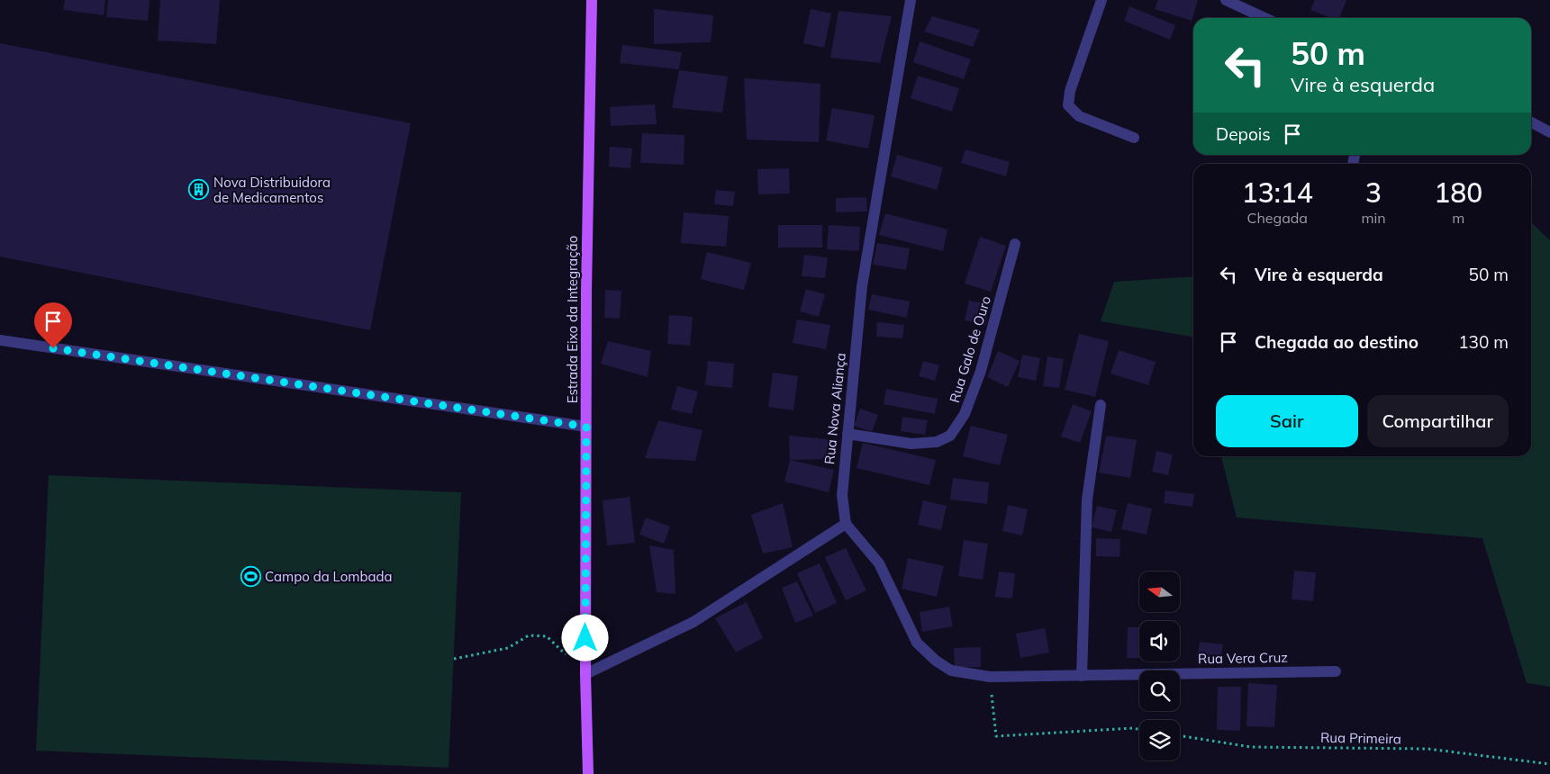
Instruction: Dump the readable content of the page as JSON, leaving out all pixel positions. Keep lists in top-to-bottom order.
{
  "streets": {
    "main road": ["Estrada Eixo da Integração"],
    "street": ["Rua Galo de Ouro", "Rua Nova Aliança", "Rua Vera Cruz"],
    "path": ["Rua Primeira"]
  },
  "crossings": [
    ["Rua Galo de Ouro", "Rua Nova Aliança"],
    ["Rua Nova Aliança", "Rua Vera Cruz"]
  ],
  "places": {
    "building": ["Nova Distribuidora de Medicamentos"],
    "sports": ["Campo da Lombada"]
  },
  "north": "left",
  "page": {
    "turn": ["50 m", "Vire à esquerda"],
    "then": "Depois",
    "eta": [
      "13:14",
      "Chegada",
      "3",
      "min",
      "180",
      "m"
    ],
    "list": [
      {
        "name": "Vire à esquerda",
        "value": "50 m"
      },
      {
        "name": "Chegada ao destino",
        "value": "130 m"
      }
    ],
    "buttons": ["Sair", "Compartilhar"]
  }
}
